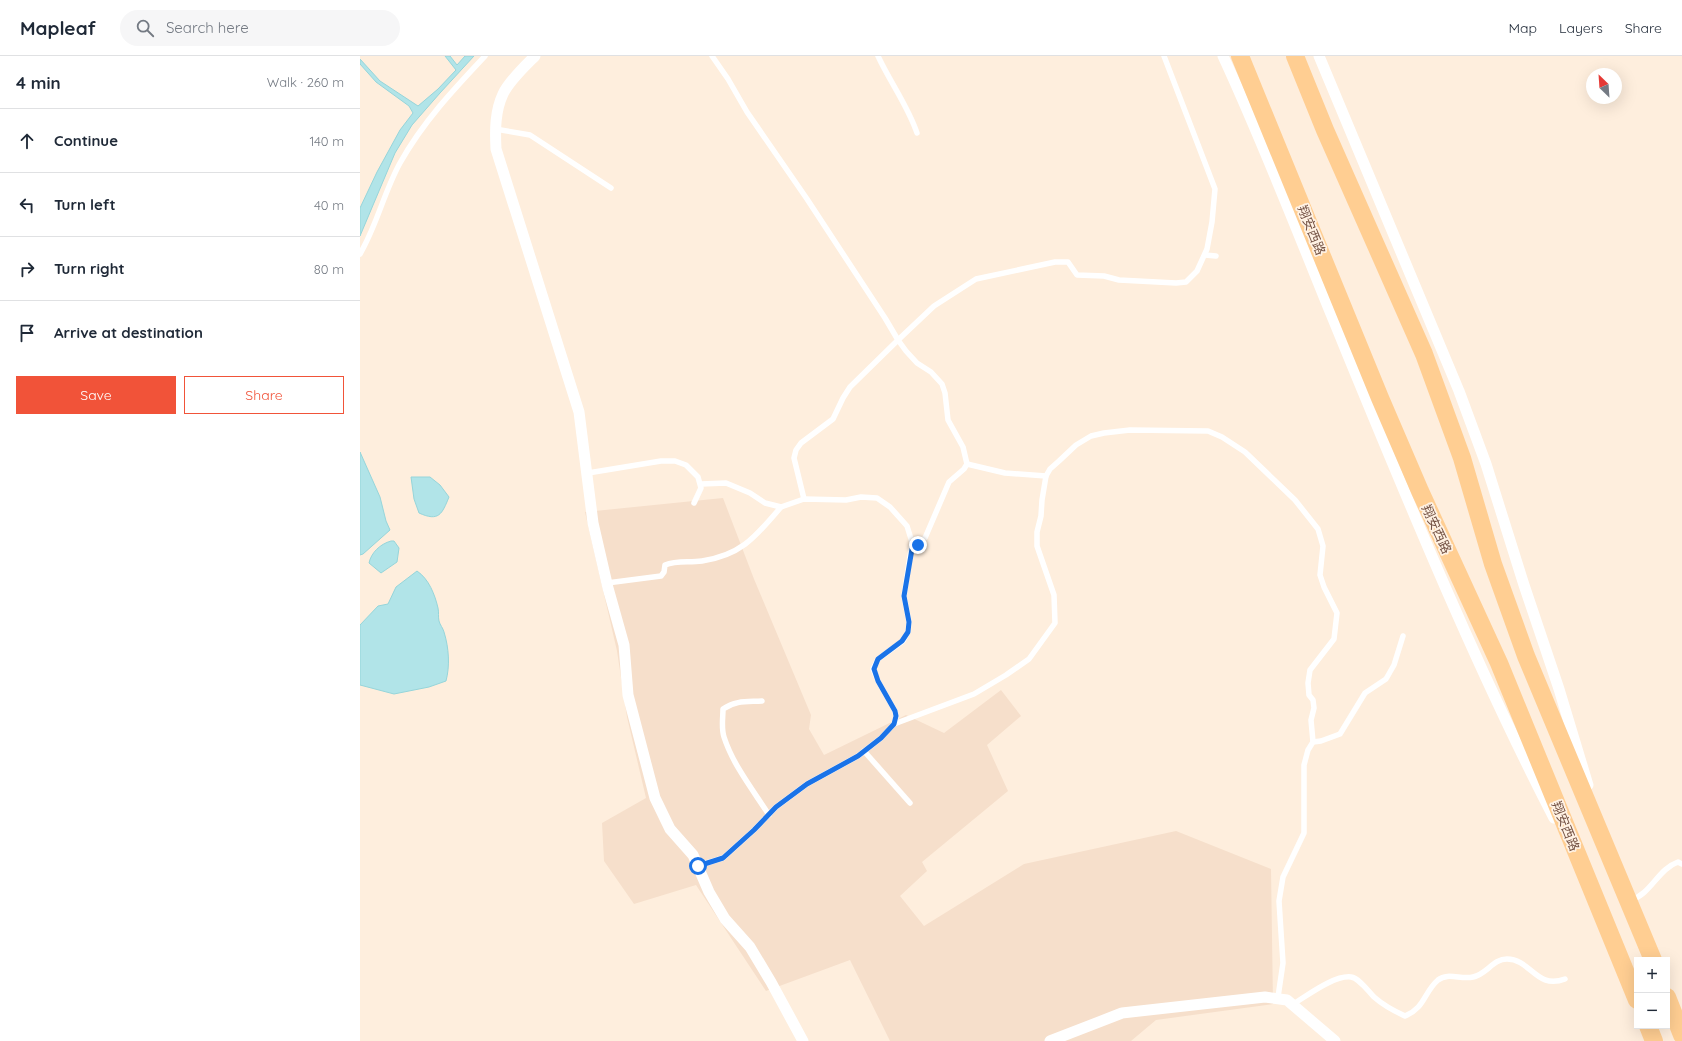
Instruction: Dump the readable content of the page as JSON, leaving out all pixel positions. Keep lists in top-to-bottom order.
{
  "streets": {
    "main road": ["翔安西路"]
  },
  "north": "top left",
  "page": {
    "header": "Mapleaf",
    "search": "Search here",
    "nav": ["Map", "Layers", "Share"],
    "heading": ["4 min", "Walk · 260 m"],
    "list": [
      ["Continue", "140 m"],
      ["Turn left", "40 m"],
      ["Turn right", "80 m"],
      "Arrive at destination"
    ],
    "buttons": ["Save", "Share"],
    "map_buttons": ["+", "−"]
  }
}
